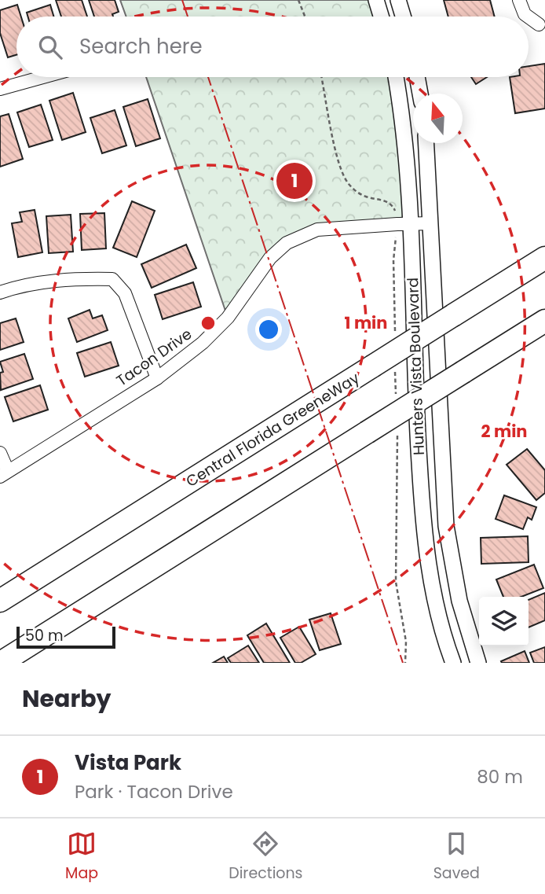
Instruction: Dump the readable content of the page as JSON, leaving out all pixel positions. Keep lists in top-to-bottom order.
{
  "streets": {
    "highway": ["Central Florida GreeneWay"],
    "street": ["Tacon Drive", "Hunters Vista Boulevard"]
  },
  "crossings": [
    ["Tacon Drive", "Hunters Vista Boulevard"]
  ],
  "scale_bar": "50 m",
  "north": "top",
  "page": {
    "search": "Search here",
    "pins": "1",
    "scale": "50 m",
    "heading": "Nearby",
    "list": [
      {
        "mark": "1",
        "name": "Vista Park",
        "note": "Park · Tacon Drive",
        "value": "80 m"
      }
    ],
    "nav": ["Map", "Directions", "Saved"]
  },
  "rings": ["1 min", "2 min"]
}
